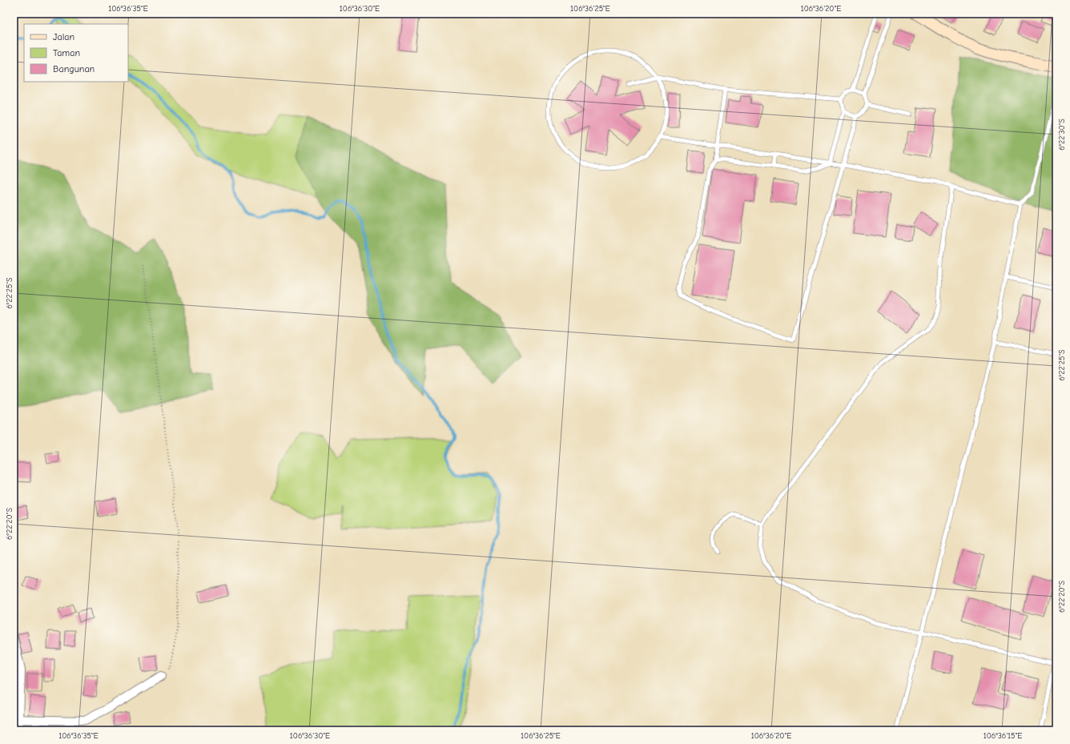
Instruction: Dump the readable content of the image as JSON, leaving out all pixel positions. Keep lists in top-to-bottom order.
{
  "legend": ["Jalan", "Taman", "Bangunan"],
  "coordinates": [
    "106°36'35\"E",
    "106°36'30\"E",
    "106°36'25\"E",
    "106°36'20\"E",
    "6°22'30\"S",
    "6°22'25\"S",
    "6°22'20\"S",
    "106°36'15\"E"
  ]
}
